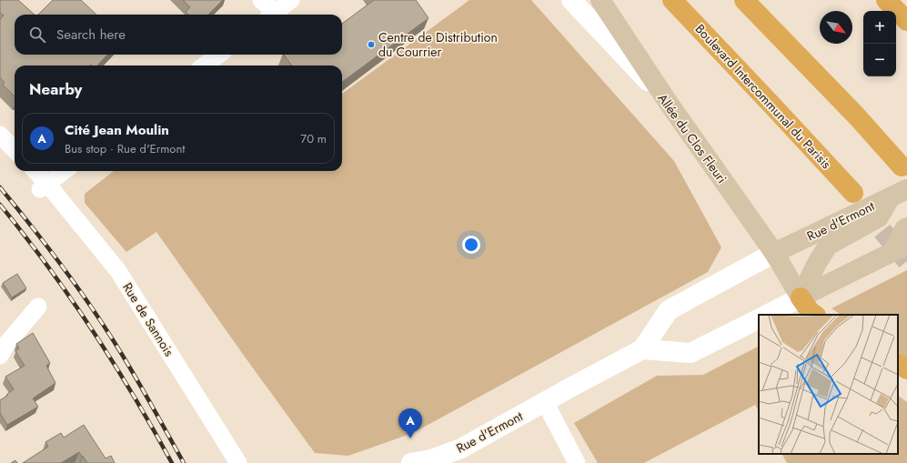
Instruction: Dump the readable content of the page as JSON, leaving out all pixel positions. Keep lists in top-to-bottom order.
{
  "streets": {
    "highway": ["Boulevard Intercommunal du Parisis"],
    "main road": ["Allée du Clos Fleuri", "Rue d'Ermont"],
    "street": ["Rue de Sannois"]
  },
  "crossings": [
    ["Allée du Clos Fleuri", "Rue d'Ermont"]
  ],
  "places": ["Centre de Distribution du Courrier"],
  "north": "bottom right",
  "page": {
    "map_buttons": ["+", "−"],
    "search": "Search here",
    "heading": "Nearby",
    "list": [
      {
        "mark": "A",
        "name": "Cité Jean Moulin",
        "note": "Bus stop · Rue d'Ermont",
        "value": "70 m"
      }
    ],
    "pins": "A"
  }
}
